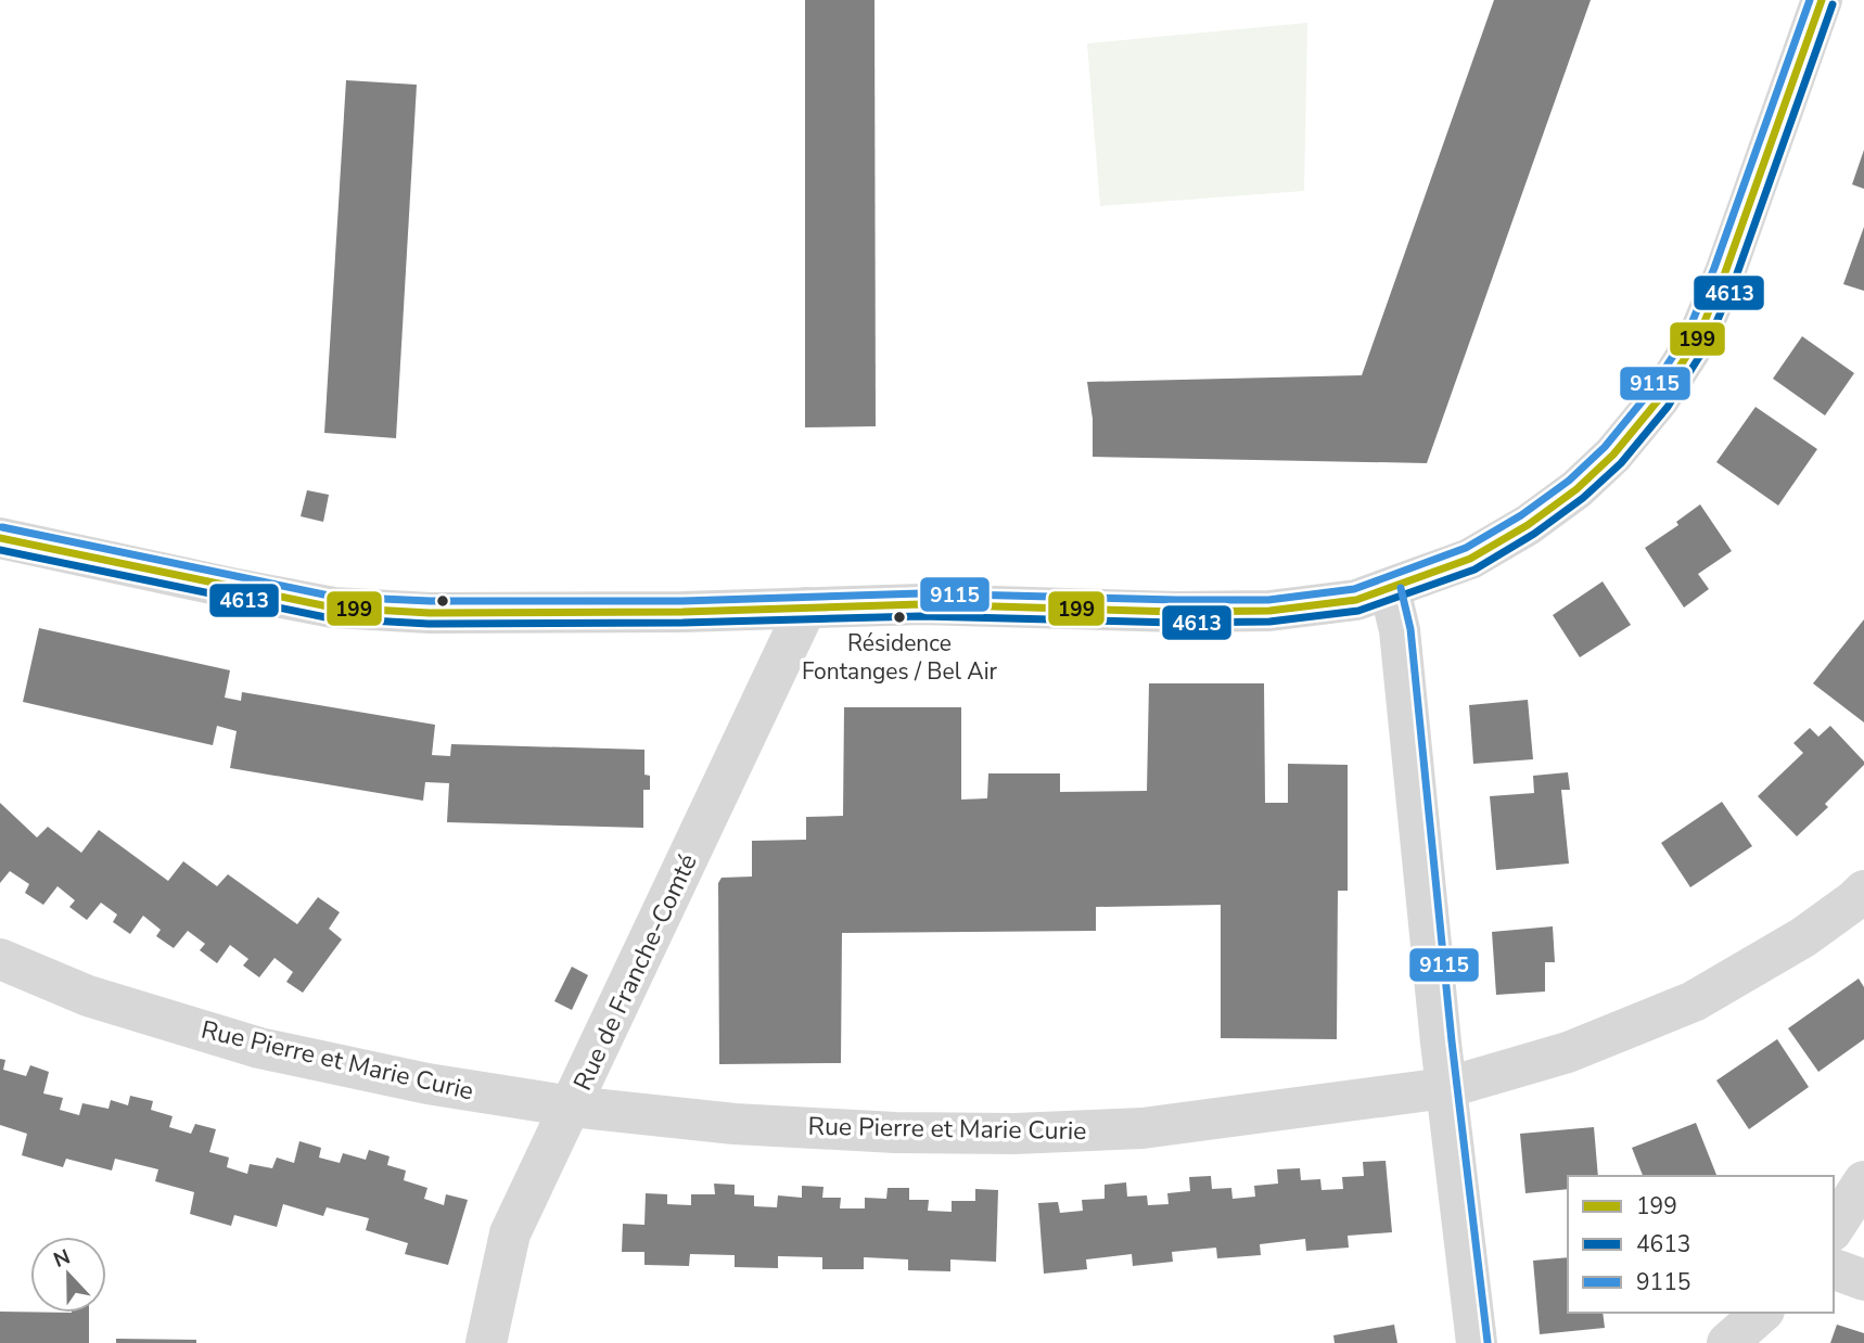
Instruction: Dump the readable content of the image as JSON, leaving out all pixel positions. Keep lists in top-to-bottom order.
{
  "streets": {
    "street": ["Rue de Franche-Comté", "Rue Pierre et Marie Curie"]
  },
  "crossings": [
    ["Rue de Franche-Comté", "Rue Pierre et Marie Curie"]
  ],
  "places": ["Résidence Fontanges / Bel Air"],
  "lines": ["transit line 199", "transit line 9115", "transit line 4613"],
  "legend": ["199", "4613", "9115"],
  "north": "top"
}
